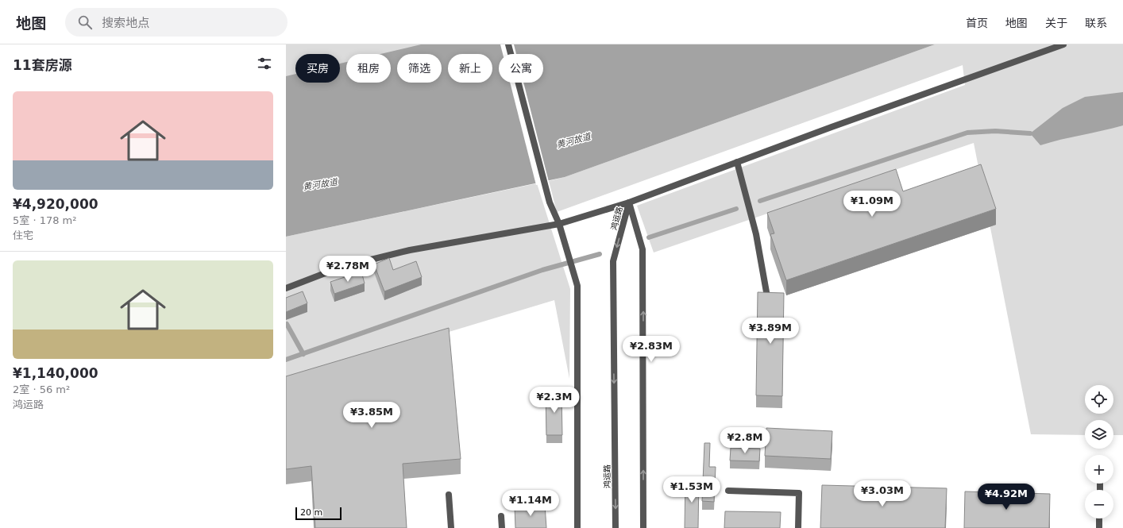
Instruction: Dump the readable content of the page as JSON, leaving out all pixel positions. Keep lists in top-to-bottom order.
{
  "streets": {
    "street": ["鸿运路"]
  },
  "water": ["黄河故道"],
  "scale_bar": "20 m",
  "page": {
    "header": "地图",
    "search": "搜索地点",
    "nav": [
      "首页",
      "地图",
      "关于",
      "联系"
    ],
    "heading": "11套房源",
    "chip": [
      "买房",
      "租房",
      "筛选",
      "新上",
      "公寓"
    ],
    "list": [
      {
        "name": "¥4,920,000",
        "note": "5室 · 178 m² · 住宅"
      },
      {
        "name": "¥1,140,000",
        "note": "2室 · 56 m² · 鸿运路"
      }
    ],
    "price": [
      "¥1.09M",
      "¥2.78M",
      "¥3.89M",
      "¥2.83M",
      "¥2.3M",
      "¥3.85M",
      "¥2.8M",
      "¥1.53M",
      "¥3.03M",
      "¥4.92M",
      "¥1.14M"
    ],
    "map_buttons": ["+", "−"],
    "scale": "20 m"
  }
}
